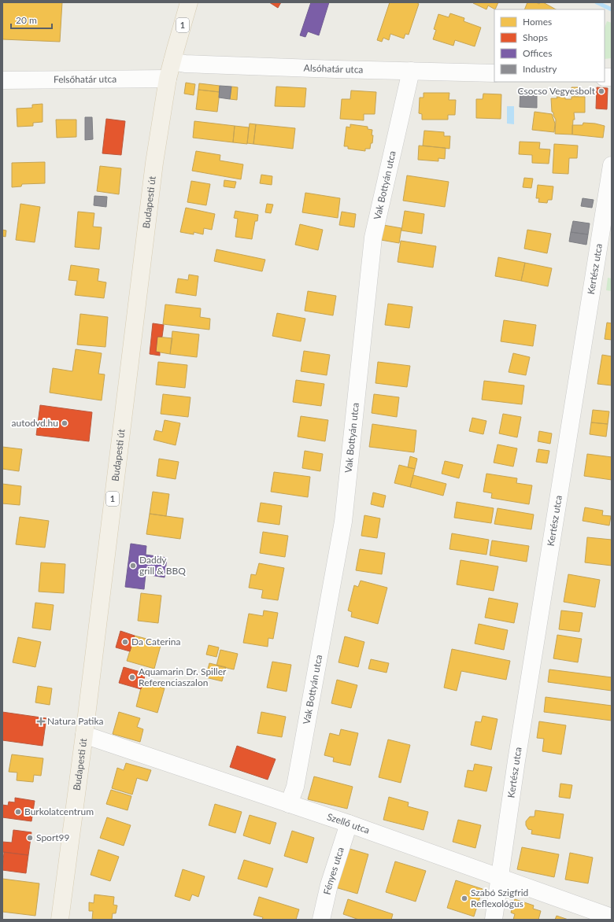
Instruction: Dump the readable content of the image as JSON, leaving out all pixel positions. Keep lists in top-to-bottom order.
{
  "streets": {
    "main road": ["1", "Budapesti út"],
    "street": [
      "Alsóhatár utca",
      "Felsőhatár utca",
      "Vak Bottyán utca",
      "Kertész utca",
      "Szellő utca",
      "Fényes utca"
    ]
  },
  "crossings": [
    ["1", "Alsóhatár utca"],
    ["1", "Budapesti út"],
    ["Alsóhatár utca", "Vak Bottyán utca"],
    ["Alsóhatár utca", "Budapesti út"],
    ["Felsőhatár utca", "Budapesti út"],
    ["Vak Bottyán utca", "Szellő utca"],
    ["Budapesti út", "Szellő utca"],
    ["Kertész utca", "Szellő utca"],
    ["Szellő utca", "Fényes utca"]
  ],
  "places": {
    "other": [
      "Csocso Vegyesbolt",
      "autodvd.hu",
      "Daddy grill & BBQ",
      "Da Caterina",
      "Aquamarin Dr. Spiller Referenciaszalon",
      "Burkolatcentrum",
      "Sport99",
      "Szabó Szigfrid Reflexológus"
    ],
    "health": ["Natura Patika"]
  },
  "legend": [
    "Homes",
    "Shops",
    "Offices",
    "Industry"
  ],
  "scale_bar": "20 m"
}
